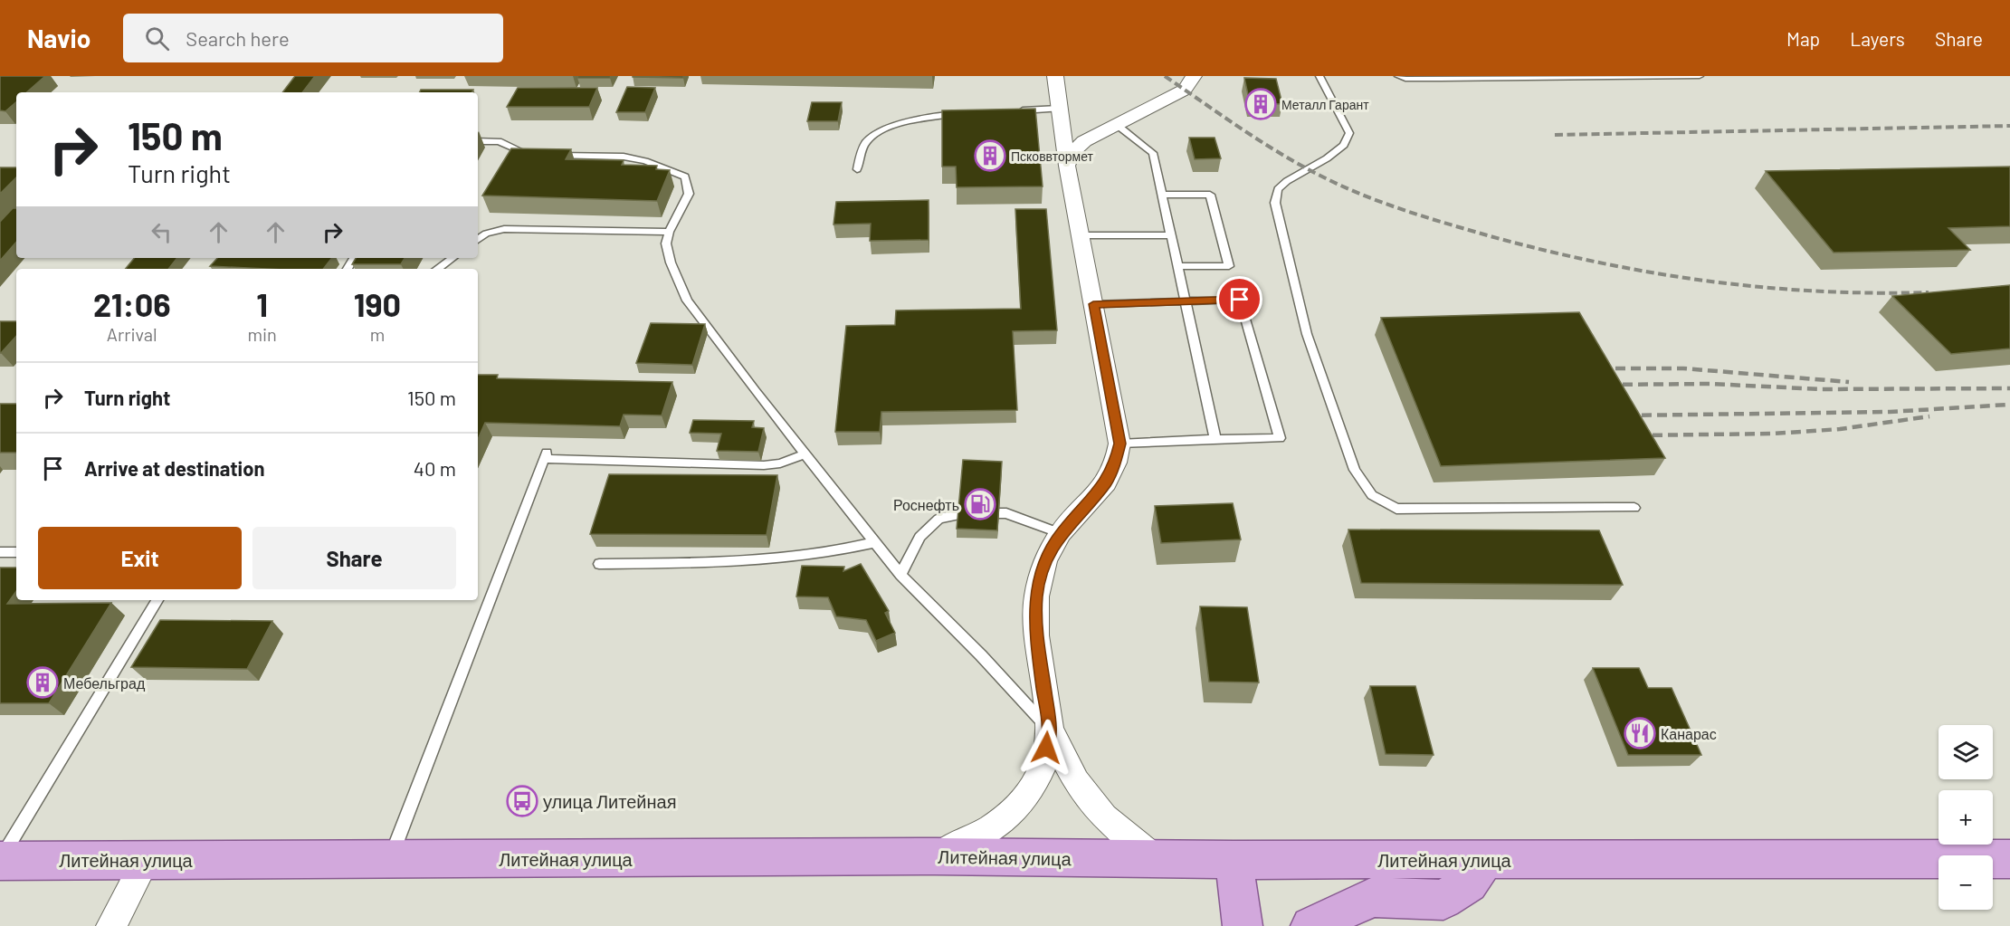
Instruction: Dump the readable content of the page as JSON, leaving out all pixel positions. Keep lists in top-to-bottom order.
{
  "streets": {
    "main road": ["Литейная улица"]
  },
  "places": {
    "building": ["Металл Гарант", "Псковвтормет", "Мебельград"],
    "fuel station": ["Роснефть"],
    "restaurant": ["Канарас"],
    "bus stop": ["улица Литейная"]
  },
  "page": {
    "header": "Navio",
    "search": "Search here",
    "nav": ["Map", "Layers", "Share"],
    "turn": ["150 m", "Turn right"],
    "eta": [
      "21:06",
      "Arrival",
      "1",
      "min",
      "190",
      "m"
    ],
    "list": [
      {
        "name": "Turn right",
        "value": "150 m"
      },
      {
        "name": "Arrive at destination",
        "value": "40 m"
      }
    ],
    "buttons": ["Exit", "Share"],
    "map_buttons": ["+", "−"]
  }
}
